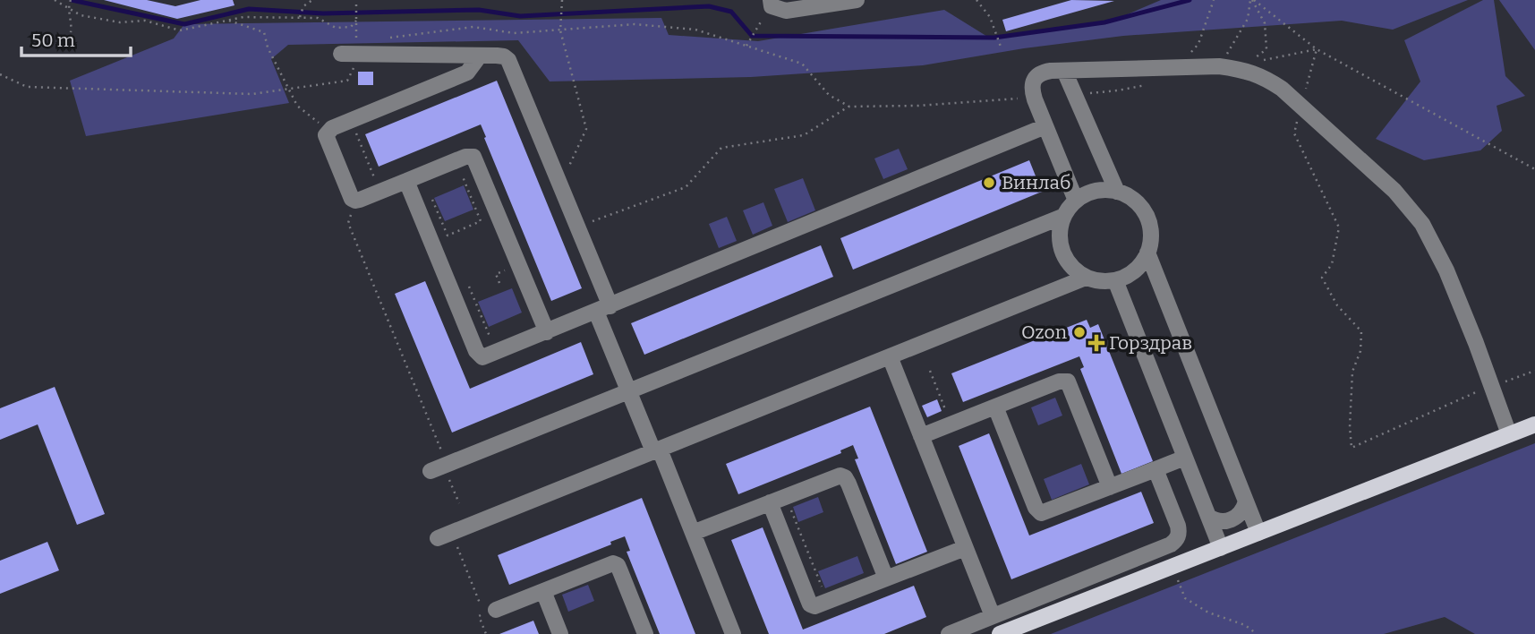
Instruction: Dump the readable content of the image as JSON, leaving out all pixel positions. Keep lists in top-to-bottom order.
{
  "places": {
    "other": ["Винлаб", "Ozon"],
    "health": ["Горздрав"]
  },
  "scale_bar": "50 m"
}
